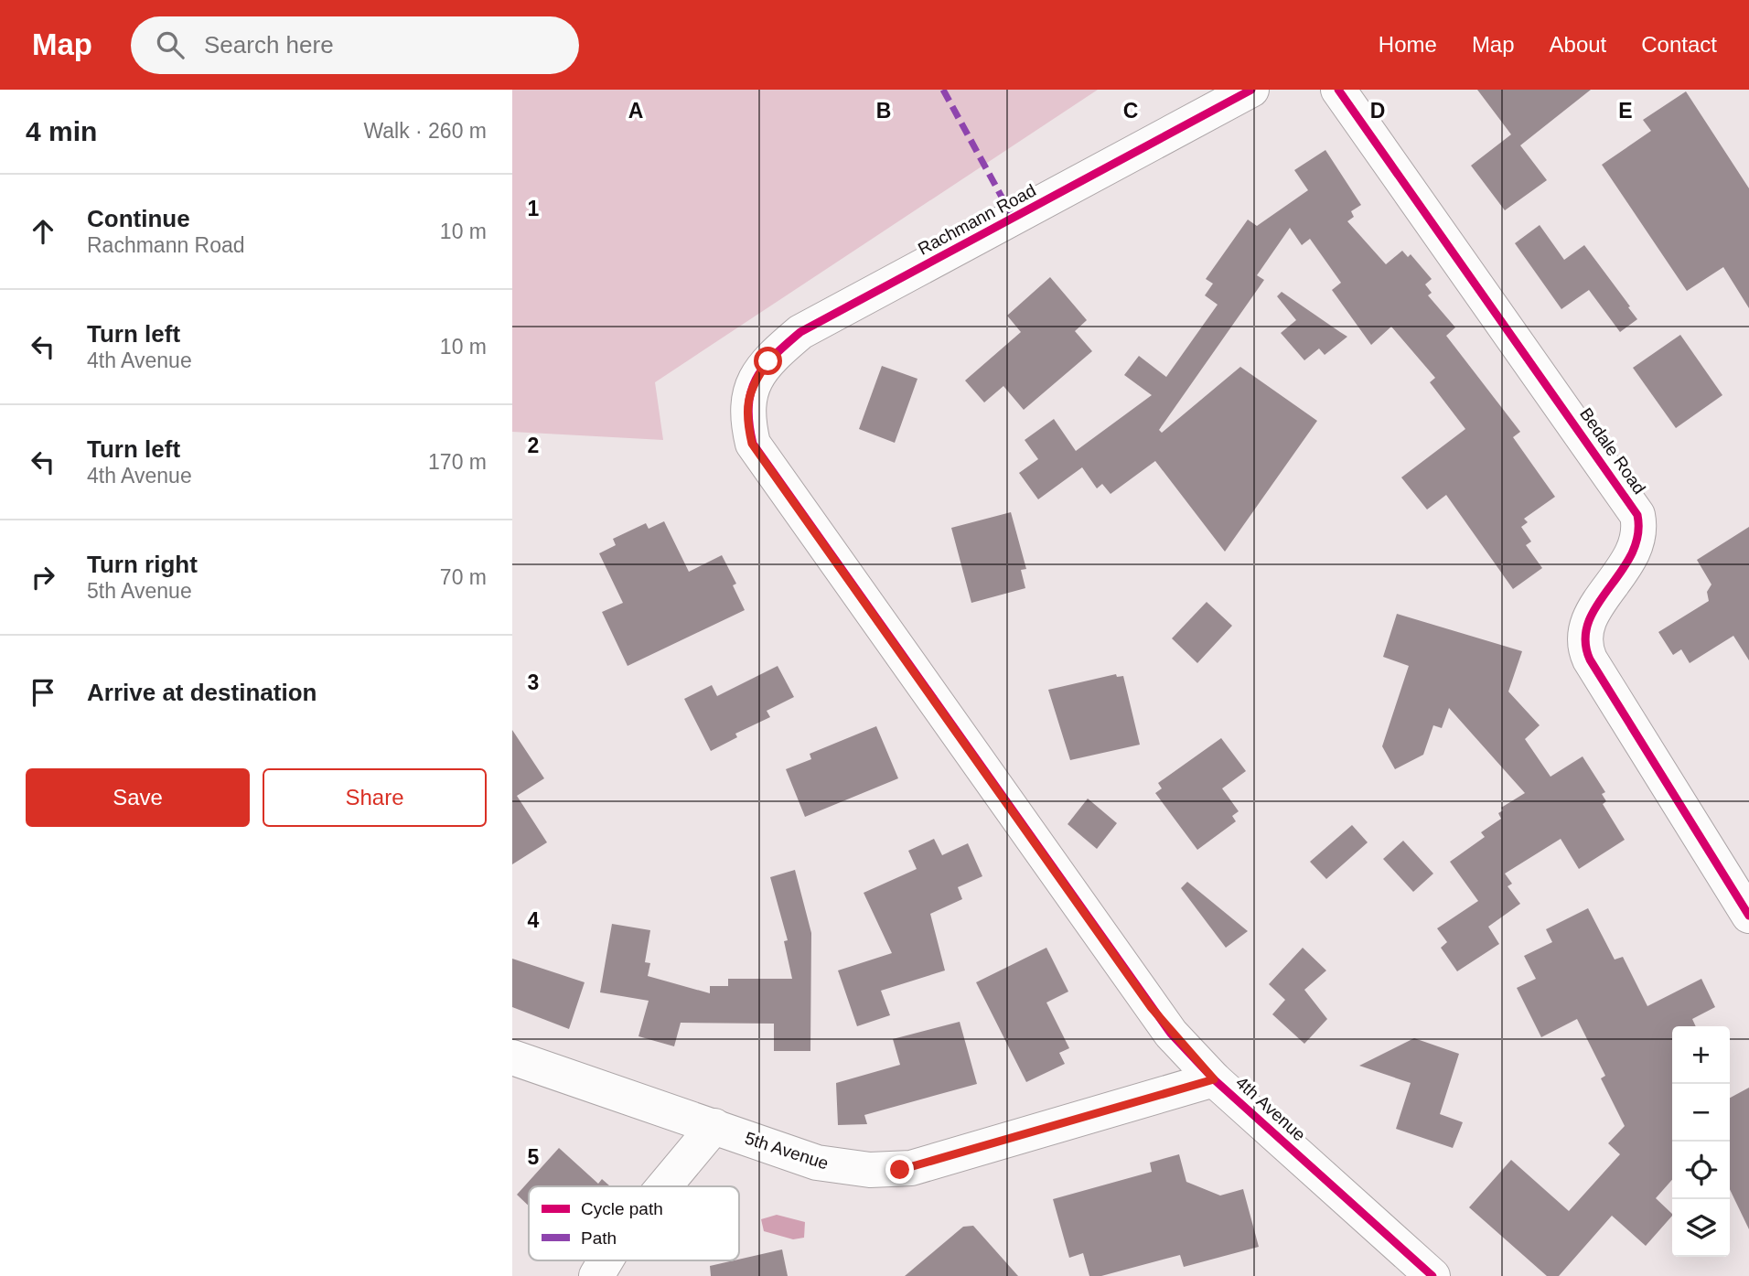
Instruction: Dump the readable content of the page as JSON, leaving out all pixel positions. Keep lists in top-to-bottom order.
{
  "streets": {
    "street": [
      "Rachmann Road",
      "Bedale Road",
      "4th Avenue",
      "5th Avenue"
    ]
  },
  "crossings": [
    ["Rachmann Road", "4th Avenue"],
    ["4th Avenue", "5th Avenue"]
  ],
  "legend": ["Cycle path", "Path"],
  "page": {
    "header": "Map",
    "search": "Search here",
    "nav": [
      "Home",
      "Map",
      "About",
      "Contact"
    ],
    "heading": ["4 min", "Walk · 260 m"],
    "list": [
      ["Continue", "Rachmann Road", "10 m"],
      ["Turn left", "4th Avenue", "10 m"],
      ["Turn left", "4th Avenue", "170 m"],
      ["Turn right", "5th Avenue", "70 m"],
      "Arrive at destination"
    ],
    "buttons": ["Save", "Share"],
    "map_buttons": ["+", "−"]
  },
  "grid": {
    "columns": [
      "A",
      "B",
      "C",
      "D",
      "E"
    ],
    "rows": [
      "1",
      "2",
      "3",
      "4",
      "5"
    ]
  }
}
